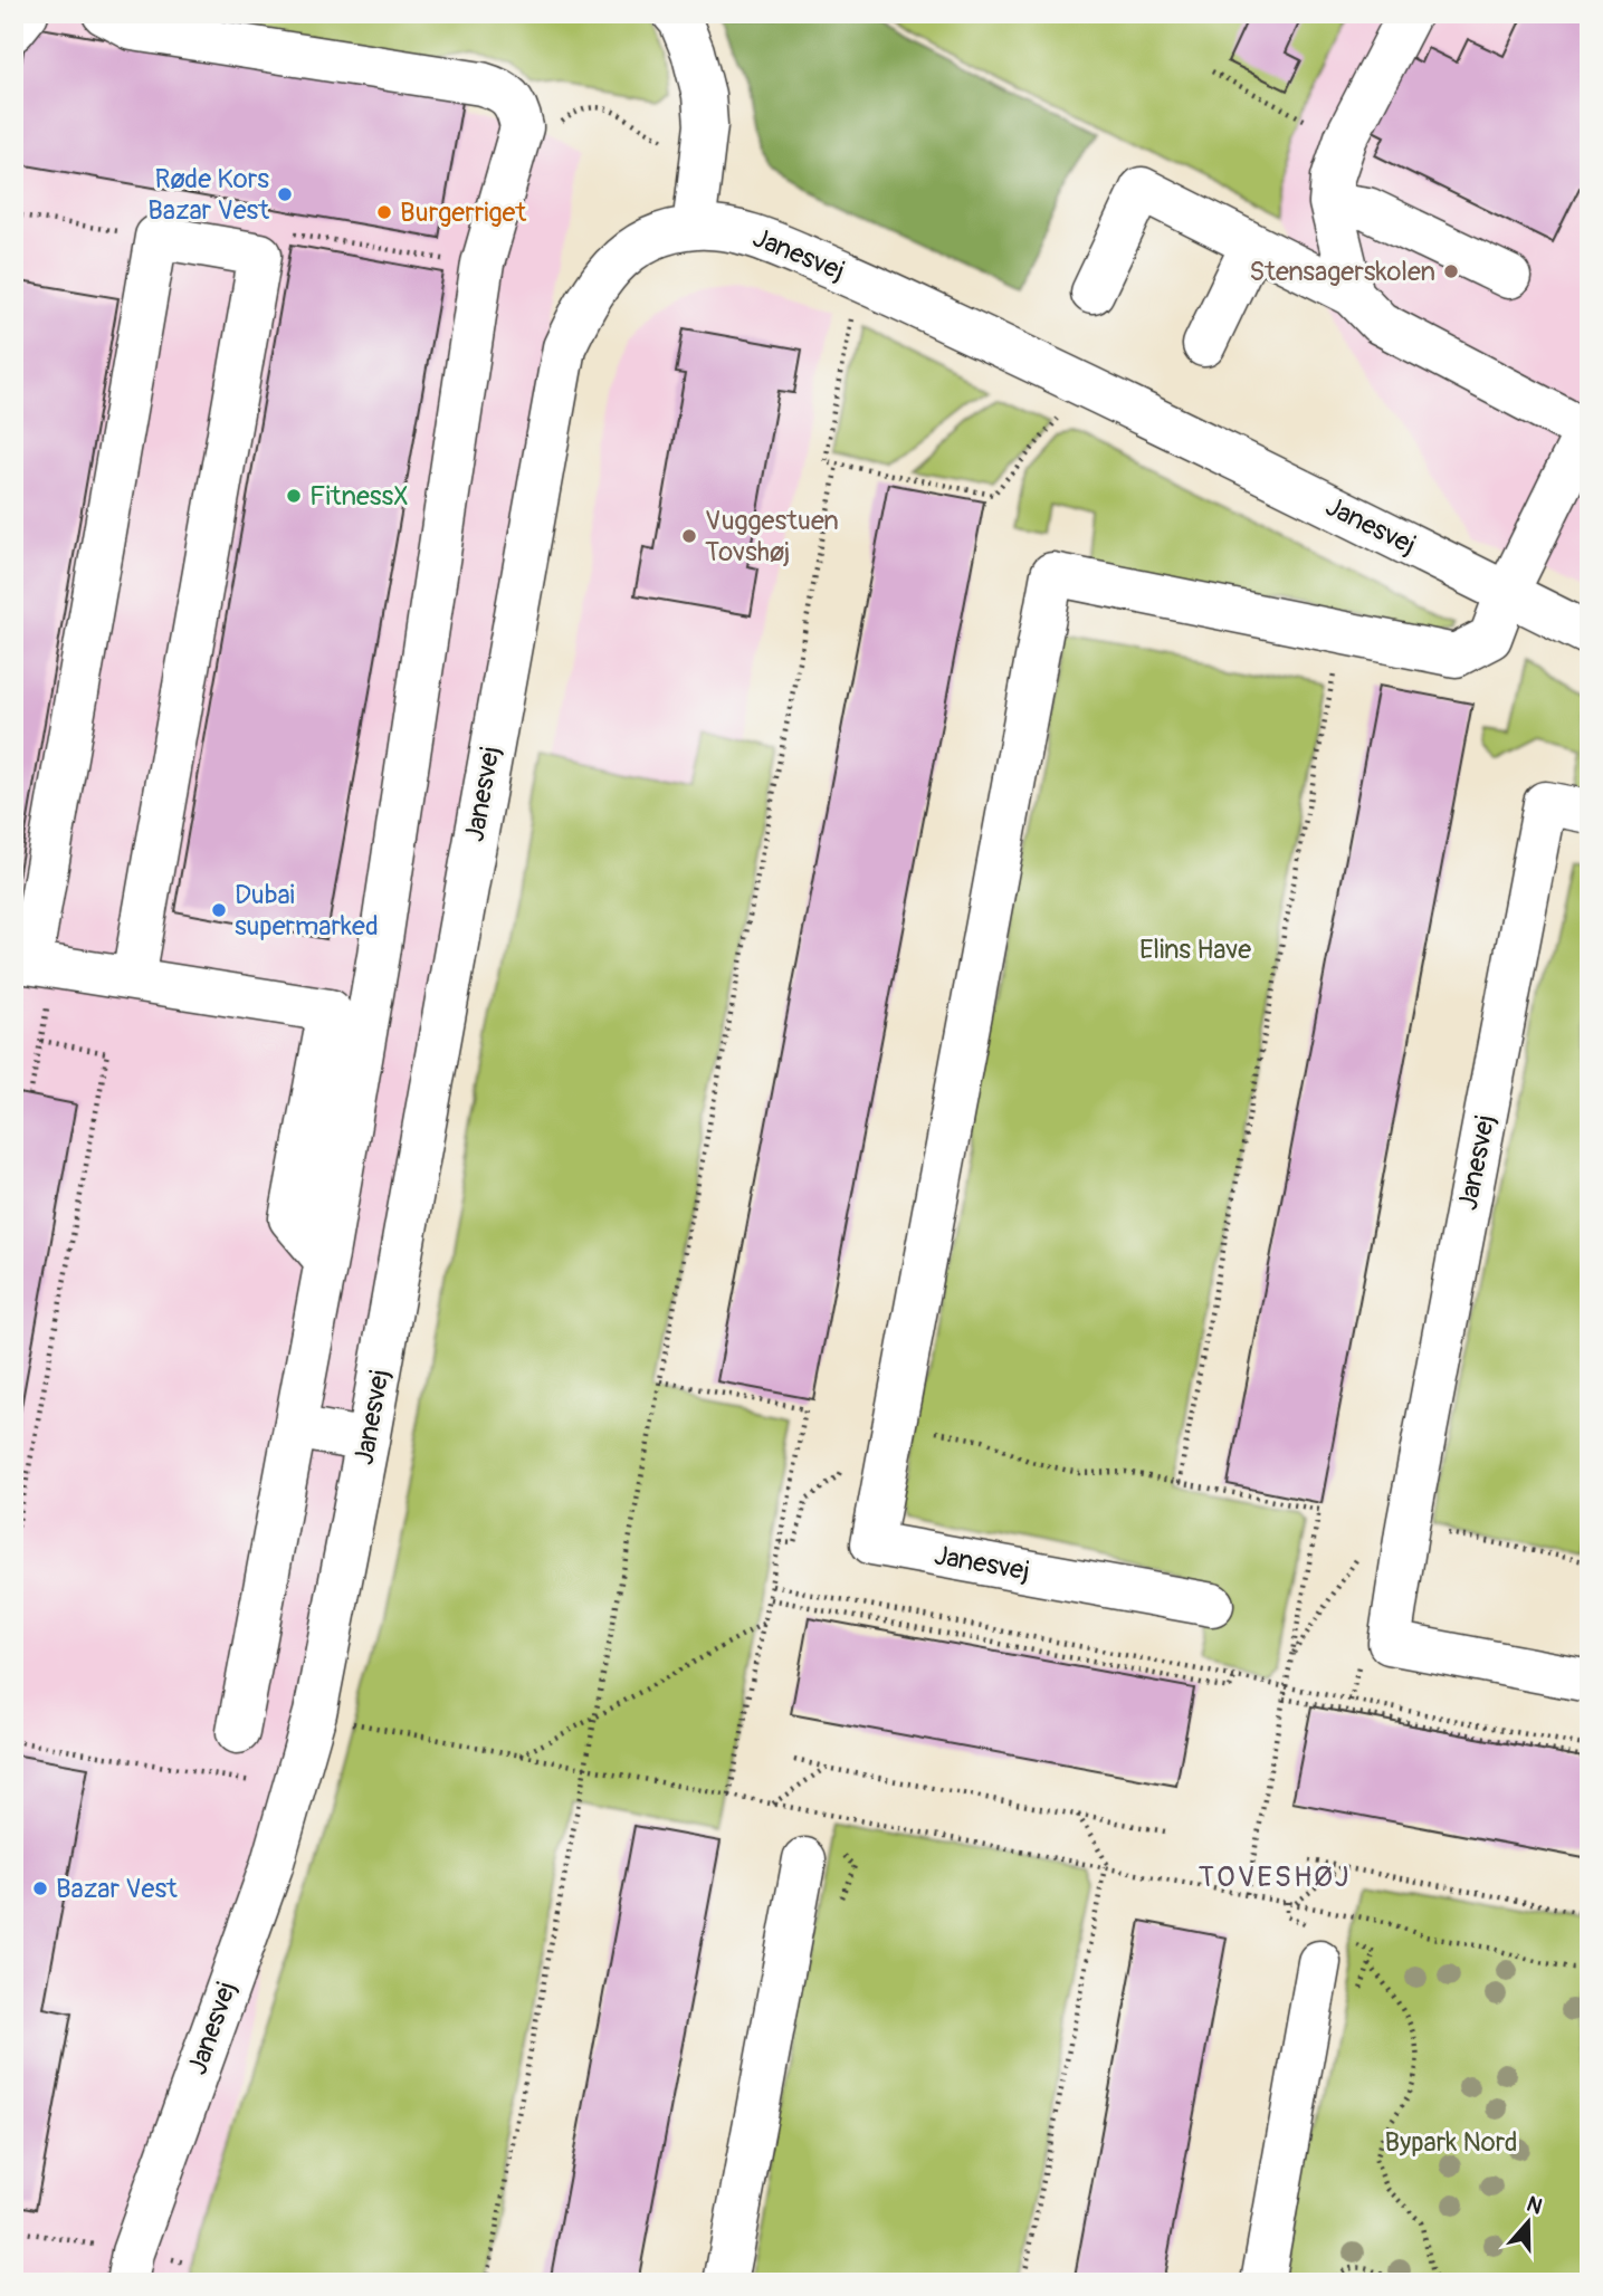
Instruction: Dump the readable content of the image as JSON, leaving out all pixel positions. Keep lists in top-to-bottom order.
{
  "streets": {
    "street": ["Janesvej"]
  },
  "districts": ["TOVESHØJ"],
  "parks": ["Elins Have", "Bypark Nord"],
  "places": [
    "Røde Kors Bazar Vest",
    "Burgerriget",
    "Stensagerskolen",
    "FitnessX",
    "Vuggestuen Tovshøj",
    "Dubai supermarked",
    "Bazar Vest"
  ],
  "north": "top"
}
